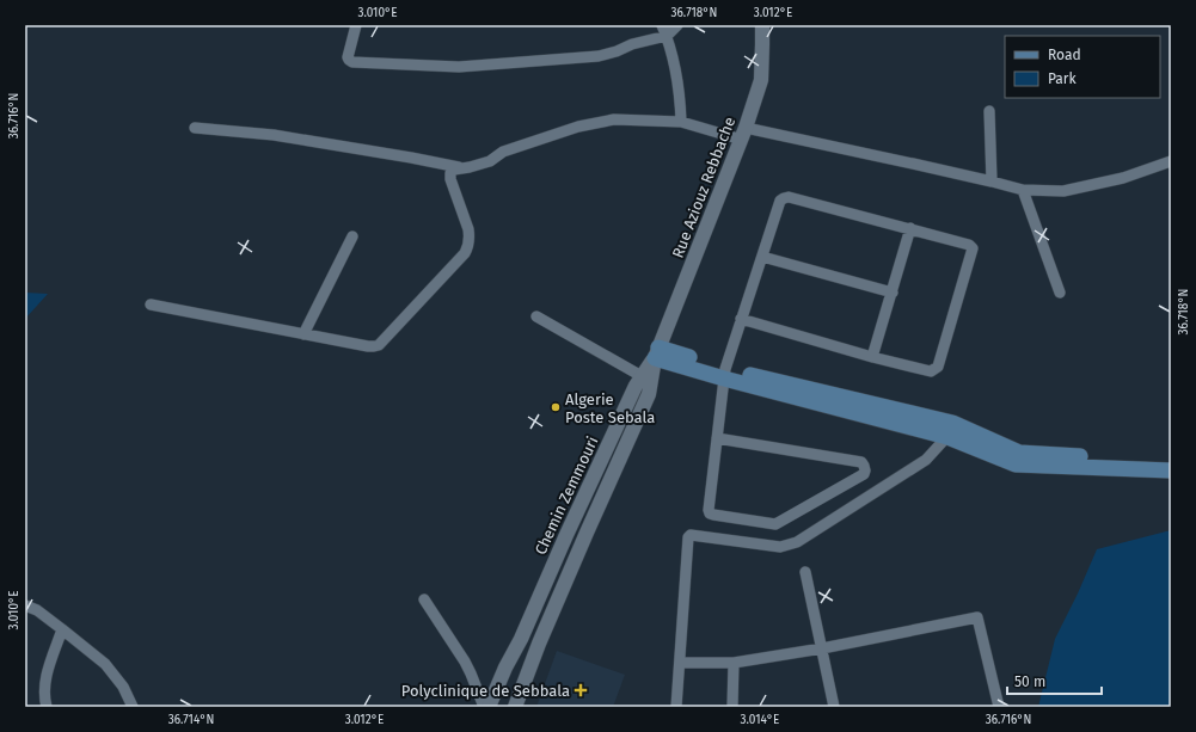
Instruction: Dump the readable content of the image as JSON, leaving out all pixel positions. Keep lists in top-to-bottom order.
{
  "streets": {
    "street": ["Rue Aziouz Rebbache", "Chemin Zemmouri"]
  },
  "crossings": [
    ["Rue Aziouz Rebbache", "Chemin Zemmouri"]
  ],
  "places": {
    "other": ["Algerie Poste Sebala"],
    "health": ["Polyclinique de Sebbala"]
  },
  "legend": ["Road", "Park"],
  "scale_bar": "50 m",
  "coordinates": [
    "3.010°E",
    "36.718°N",
    "3.012°E",
    "36.716°N",
    "36.714°N",
    "3.014°E"
  ]
}
